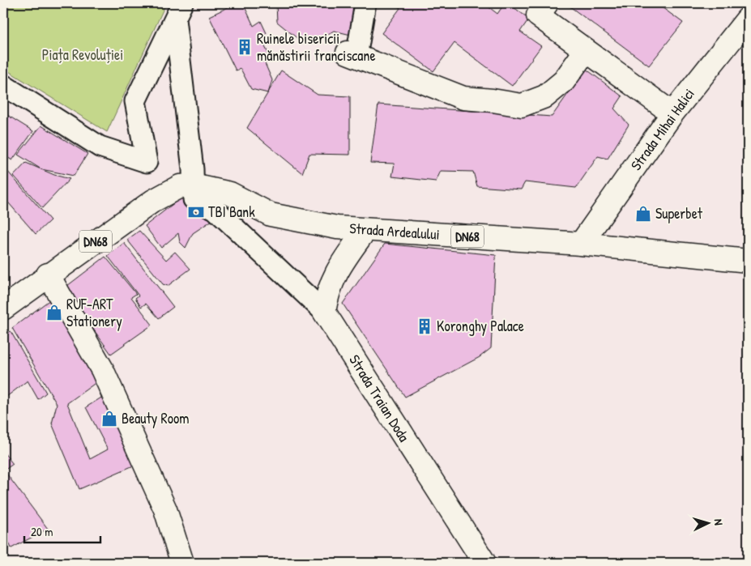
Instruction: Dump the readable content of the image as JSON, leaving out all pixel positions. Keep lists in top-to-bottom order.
{
  "streets": {
    "main road": [
      "Strada Mihai Halici",
      "Strada Ardealului",
      "DN68",
      "Strada Traian Doda"
    ]
  },
  "crossings": [
    ["Strada Mihai Halici", "Strada Ardealului"],
    ["Strada Ardealului", "DN68"]
  ],
  "parks": ["Piața Revoluției"],
  "places": {
    "building": ["Ruinele bisericii mănăstirii franciscane", "Koronghy Palace"],
    "bank": ["TBI Bank"],
    "shop": ["Superbet", "RUF-ART Stationery", "Beauty Room"]
  },
  "scale_bar": "20 m",
  "north": "right"
}
